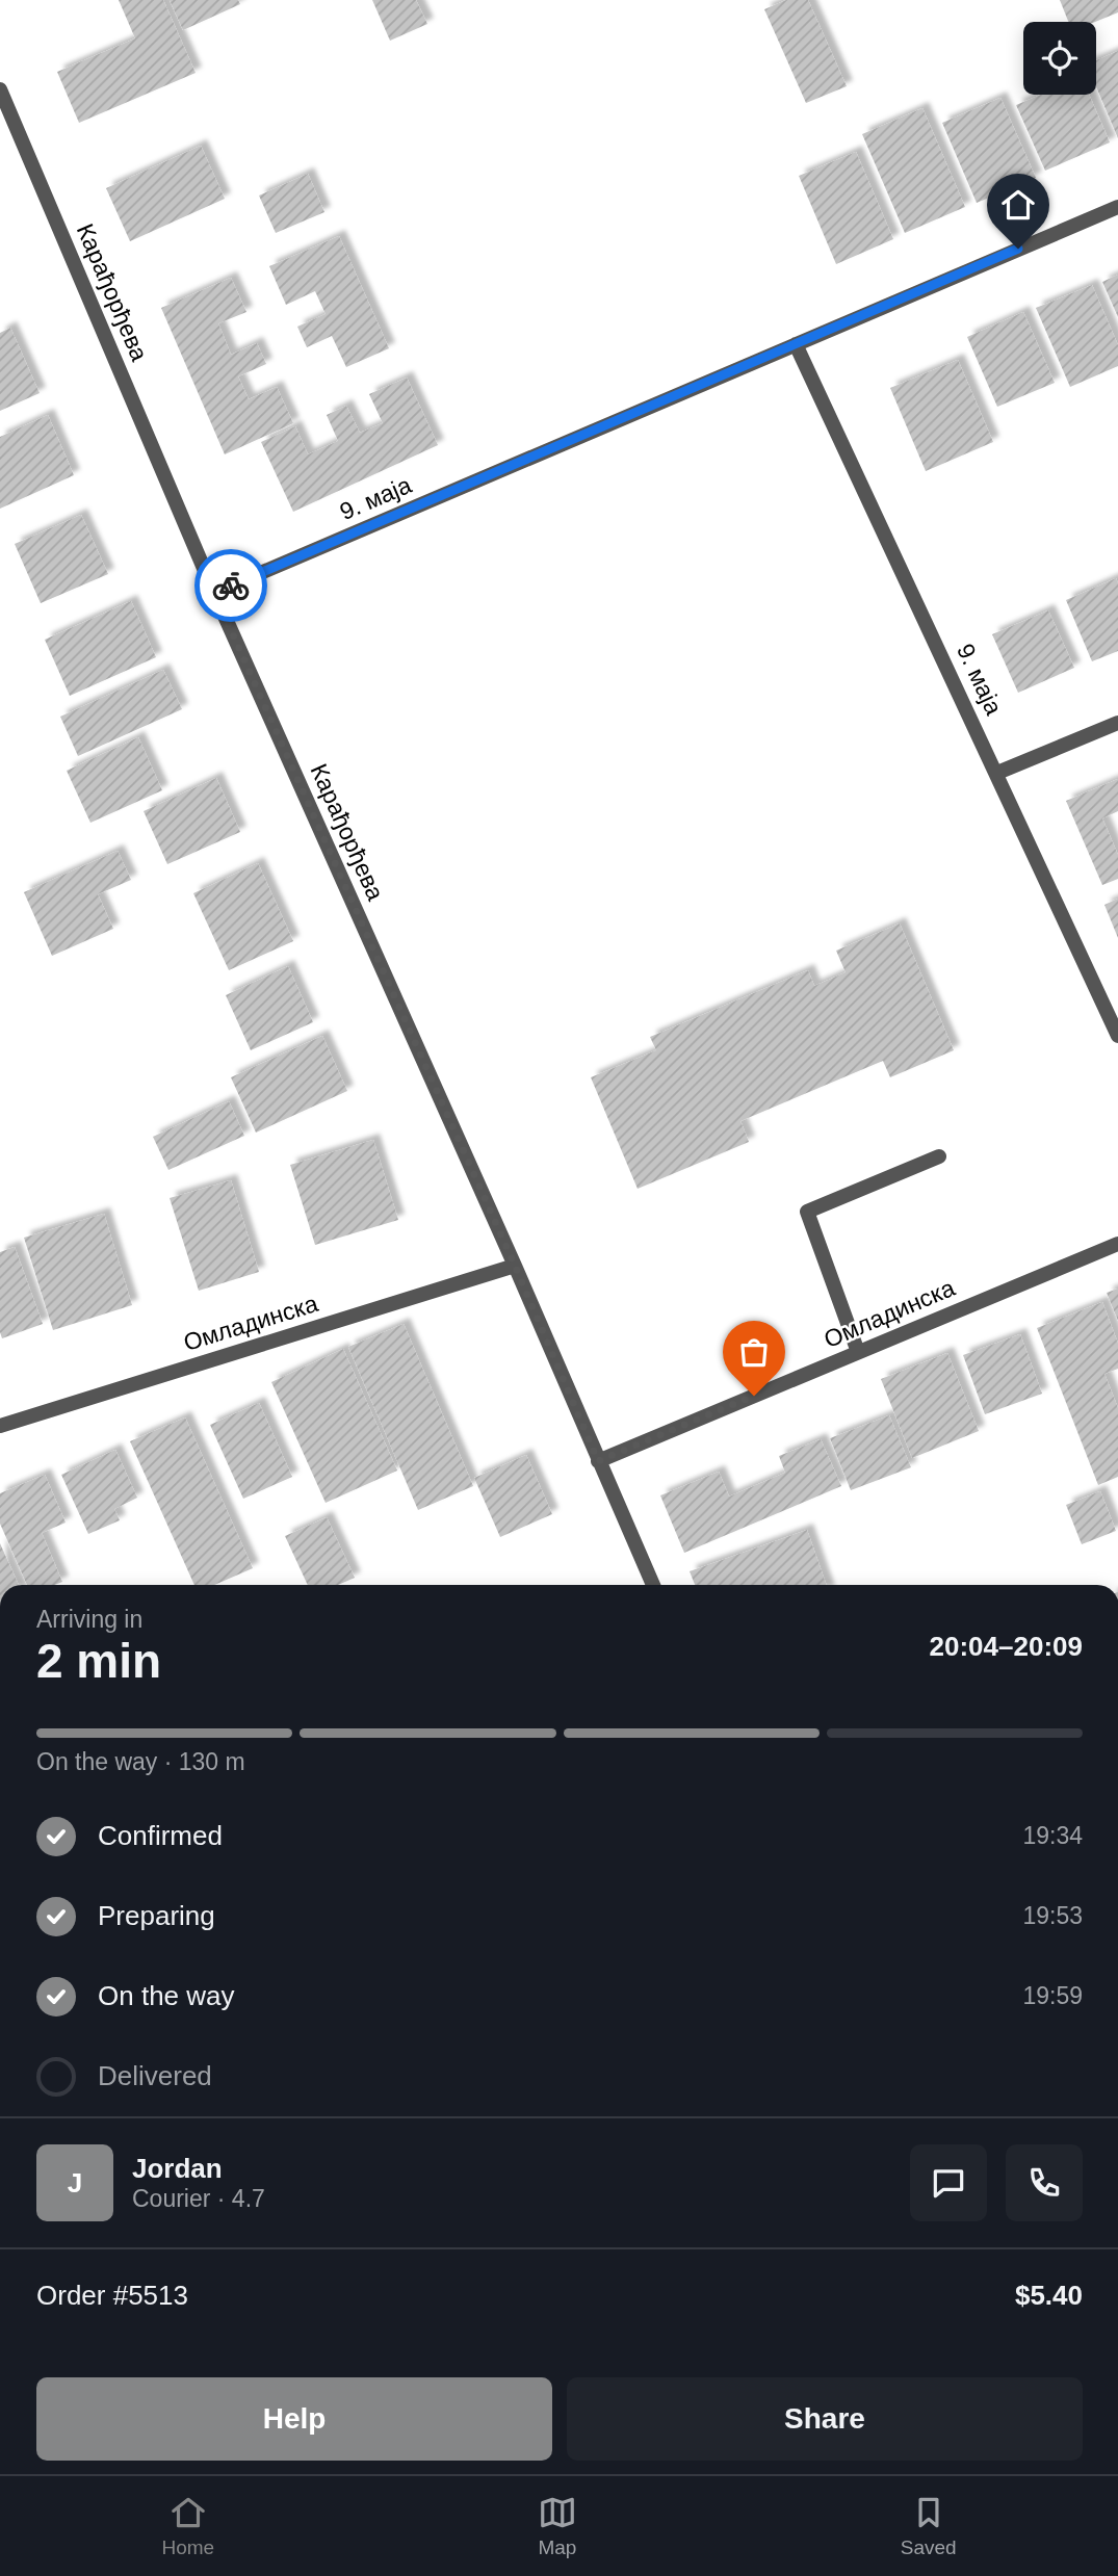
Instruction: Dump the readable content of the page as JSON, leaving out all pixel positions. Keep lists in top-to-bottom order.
{
  "streets": {
    "street": ["Карађорђева", "9. маја", "Омладинска"]
  },
  "crossings": [
    ["Карађорђева", "9. маја"],
    ["Карађорђева", "Омладинска"]
  ],
  "page": {
    "heading": ["2 min", "Arriving in", "20:04–20:09"],
    "panel": [
      "Jordan",
      "Courier · 4.7",
      "Order #5513",
      "$5.40"
    ],
    "bar": "On the way · 130 m",
    "list": [
      ["Confirmed", "19:34"],
      ["Preparing", "19:53"],
      ["On the way", "19:59"],
      "Delivered"
    ],
    "round": "J",
    "buttons": ["Help", "Share"],
    "tabs": ["Home", "Map", "Saved"]
  }
}
